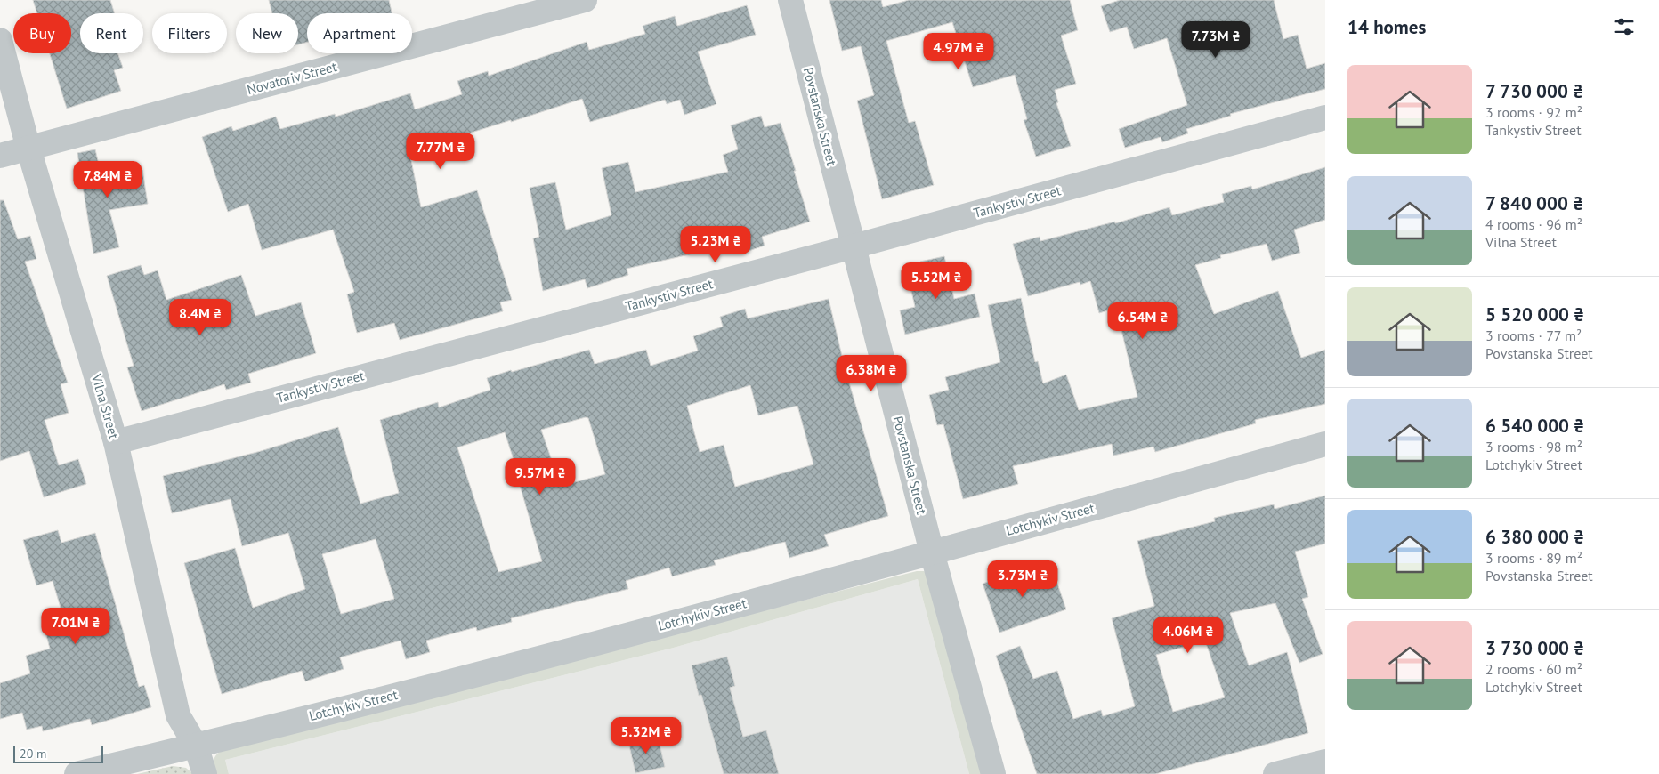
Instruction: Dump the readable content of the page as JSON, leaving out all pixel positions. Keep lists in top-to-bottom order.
{
  "streets": {
    "street": [
      "Novatoriv Street",
      "Povstanska Street",
      "Tankystiv Street",
      "Vilna Street",
      "Lotchykiv Street"
    ]
  },
  "crossings": [
    ["Novatoriv Street", "Vilna Street"],
    ["Povstanska Street", "Tankystiv Street"],
    ["Povstanska Street", "Lotchykiv Street"],
    ["Tankystiv Street", "Vilna Street"],
    ["Vilna Street", "Lotchykiv Street"]
  ],
  "scale_bar": "20 m",
  "page": {
    "heading": "14 homes",
    "chip": [
      "Buy",
      "Rent",
      "Filters",
      "New",
      "Apartment"
    ],
    "price": [
      "7.73M ₴",
      "4.97M ₴",
      "7.77M ₴",
      "7.84M ₴",
      "5.23M ₴",
      "5.52M ₴",
      "8.4M ₴",
      "6.54M ₴",
      "6.38M ₴",
      "9.57M ₴",
      "3.73M ₴",
      "7.01M ₴",
      "4.06M ₴",
      "5.32M ₴"
    ],
    "list": [
      {
        "name": "7 730 000 ₴",
        "note": "3 rooms · 92 m² · Tankystiv Street"
      },
      {
        "name": "7 840 000 ₴",
        "note": "4 rooms · 96 m² · Vilna Street"
      },
      {
        "name": "5 520 000 ₴",
        "note": "3 rooms · 77 m² · Povstanska Street"
      },
      {
        "name": "6 540 000 ₴",
        "note": "3 rooms · 98 m² · Lotchykiv Street"
      },
      {
        "name": "6 380 000 ₴",
        "note": "3 rooms · 89 m² · Povstanska Street"
      },
      {
        "name": "3 730 000 ₴",
        "note": "2 rooms · 60 m² · Lotchykiv Street"
      }
    ],
    "scale": "20 m"
  }
}
